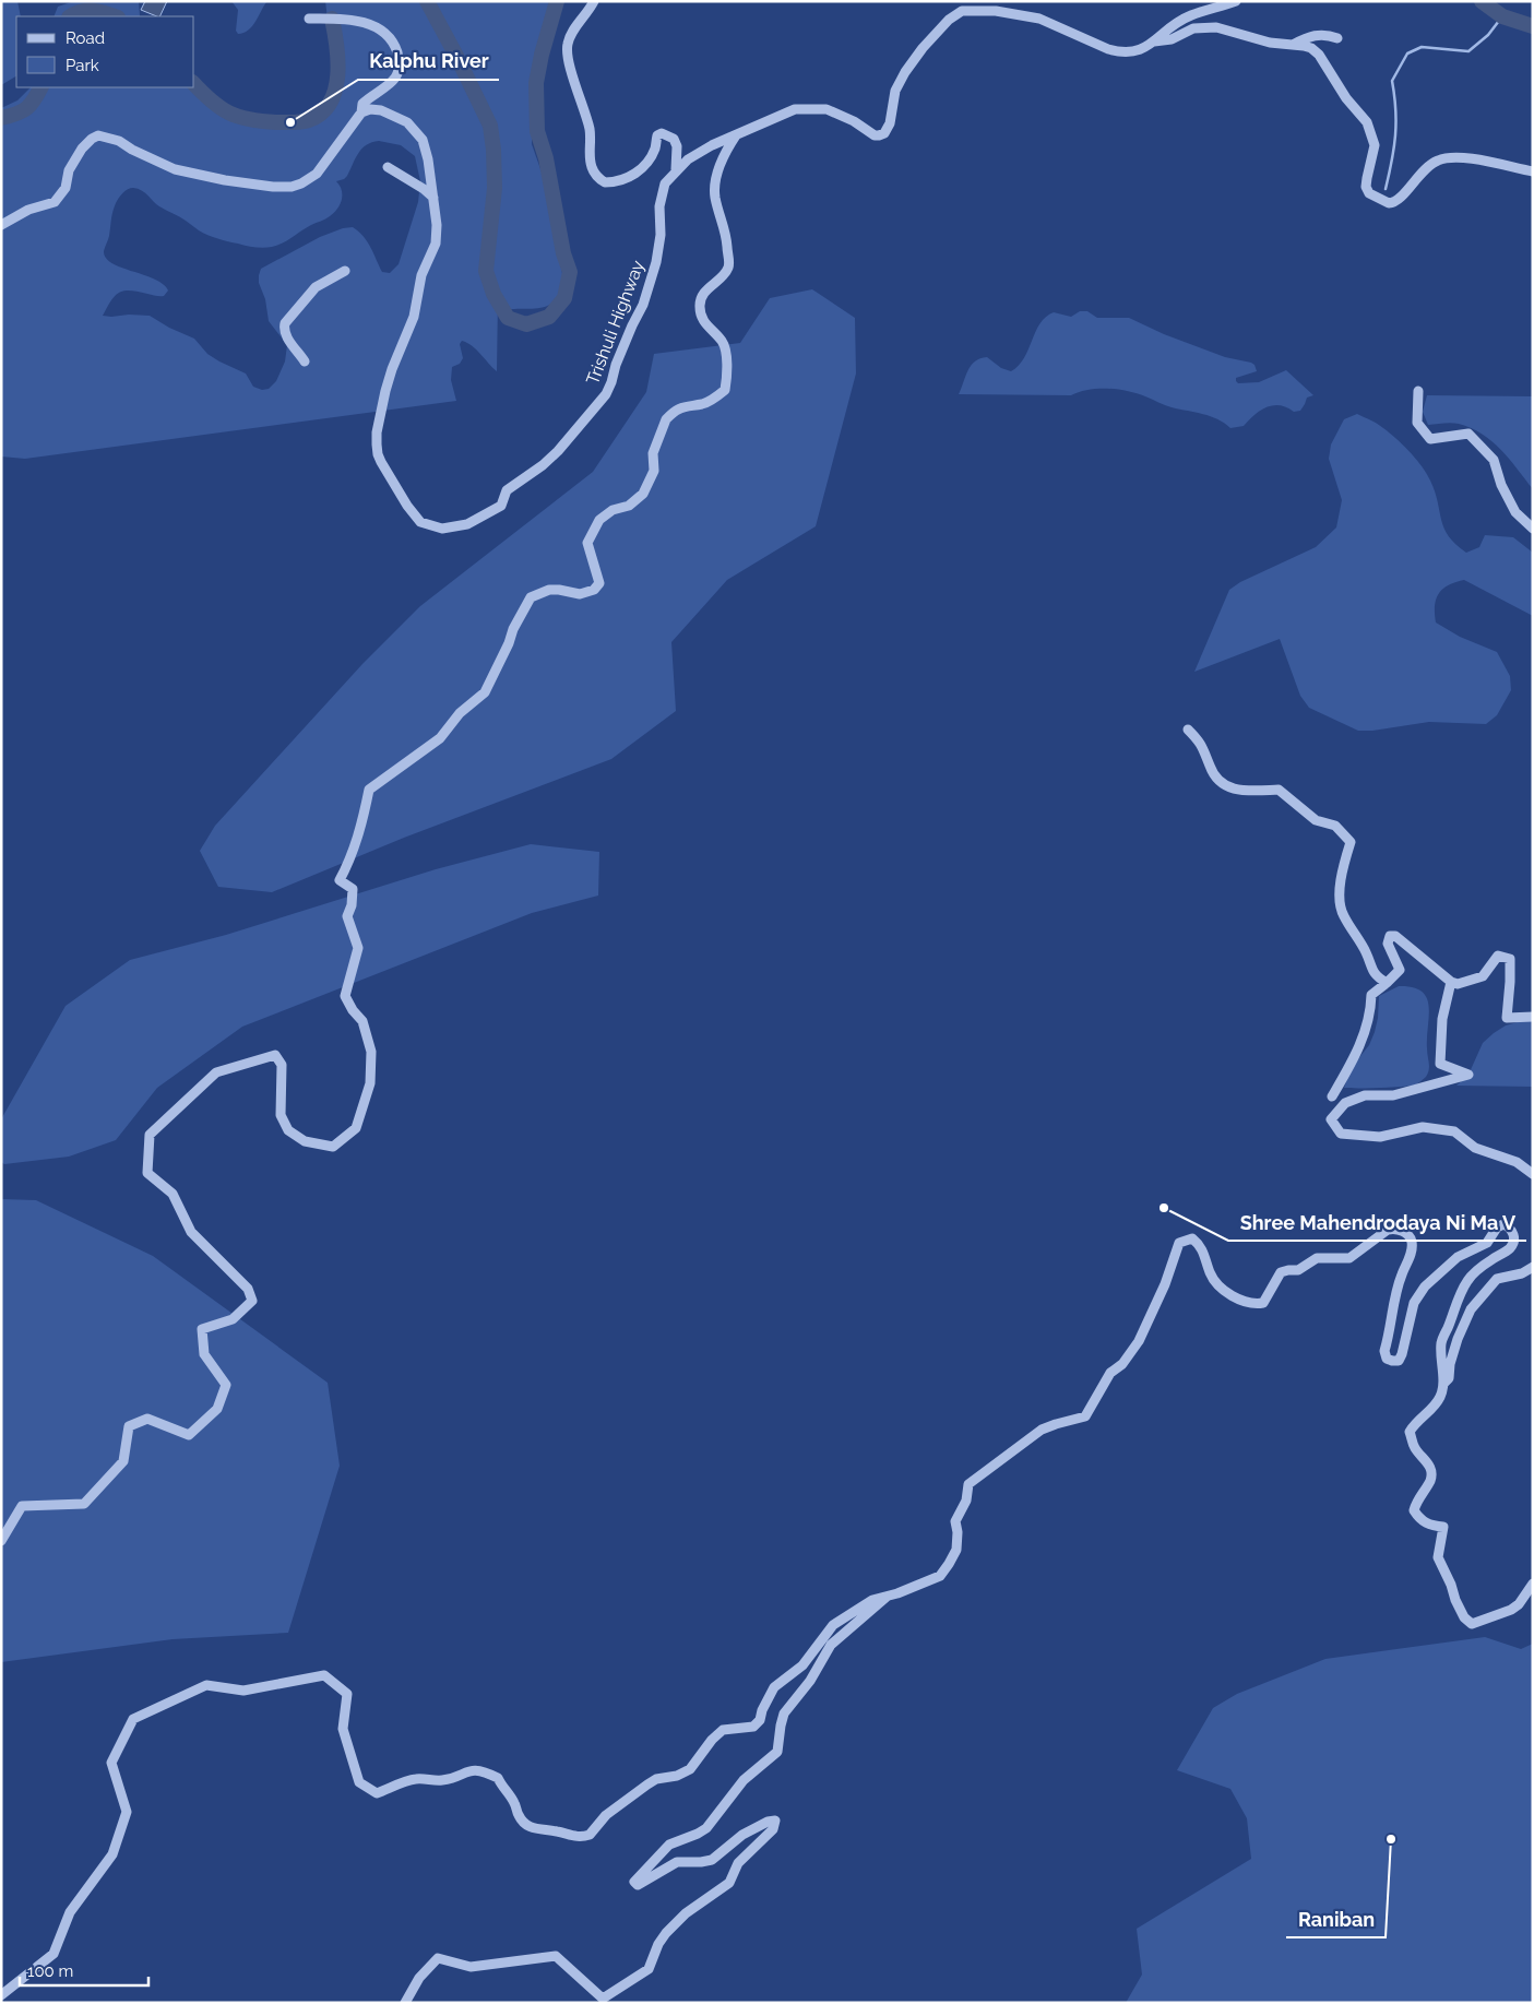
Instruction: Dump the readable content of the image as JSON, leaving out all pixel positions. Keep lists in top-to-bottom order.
{
  "streets": {
    "street": ["Trishuli Highway"]
  },
  "places": ["Kalphu River", "Shree Mahendrodaya Ni Ma V", "Raniban"],
  "legend": ["Road", "Park"],
  "scale_bar": "100 m"
}
